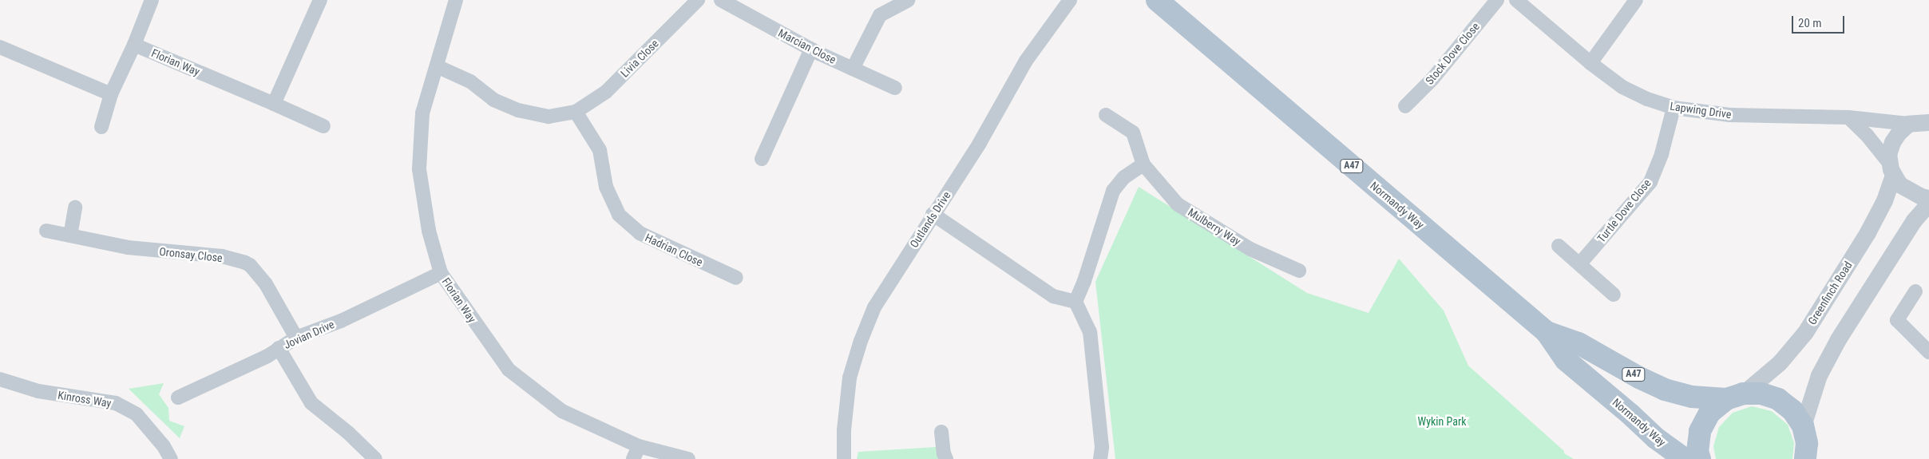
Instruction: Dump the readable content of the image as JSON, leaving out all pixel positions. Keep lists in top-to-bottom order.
{
  "streets": {
    "main road": ["A47", "Normandy Way"],
    "street": [
      "Marcian Close",
      "Stock Dove Close",
      "Livia Close",
      "Florian Way",
      "Lapwing Drive",
      "Turtle Dove Close",
      "Outlands Drive",
      "Mulberry Way",
      "Hadrian Close",
      "Oronsay Close",
      "Greenfinch Road",
      "Jovian Drive",
      "Kinross Way"
    ]
  },
  "crossings": [
    ["Livia Close", "Hadrian Close"],
    ["Florian Way", "Jovian Drive"],
    ["Lapwing Drive", "Turtle Dove Close"],
    ["Lapwing Drive", "Greenfinch Road"],
    ["Normandy Way", "Greenfinch Road"],
    ["Oronsay Close", "Jovian Drive"]
  ],
  "parks": ["Wykin Park"],
  "scale_bar": "20 m"
}
